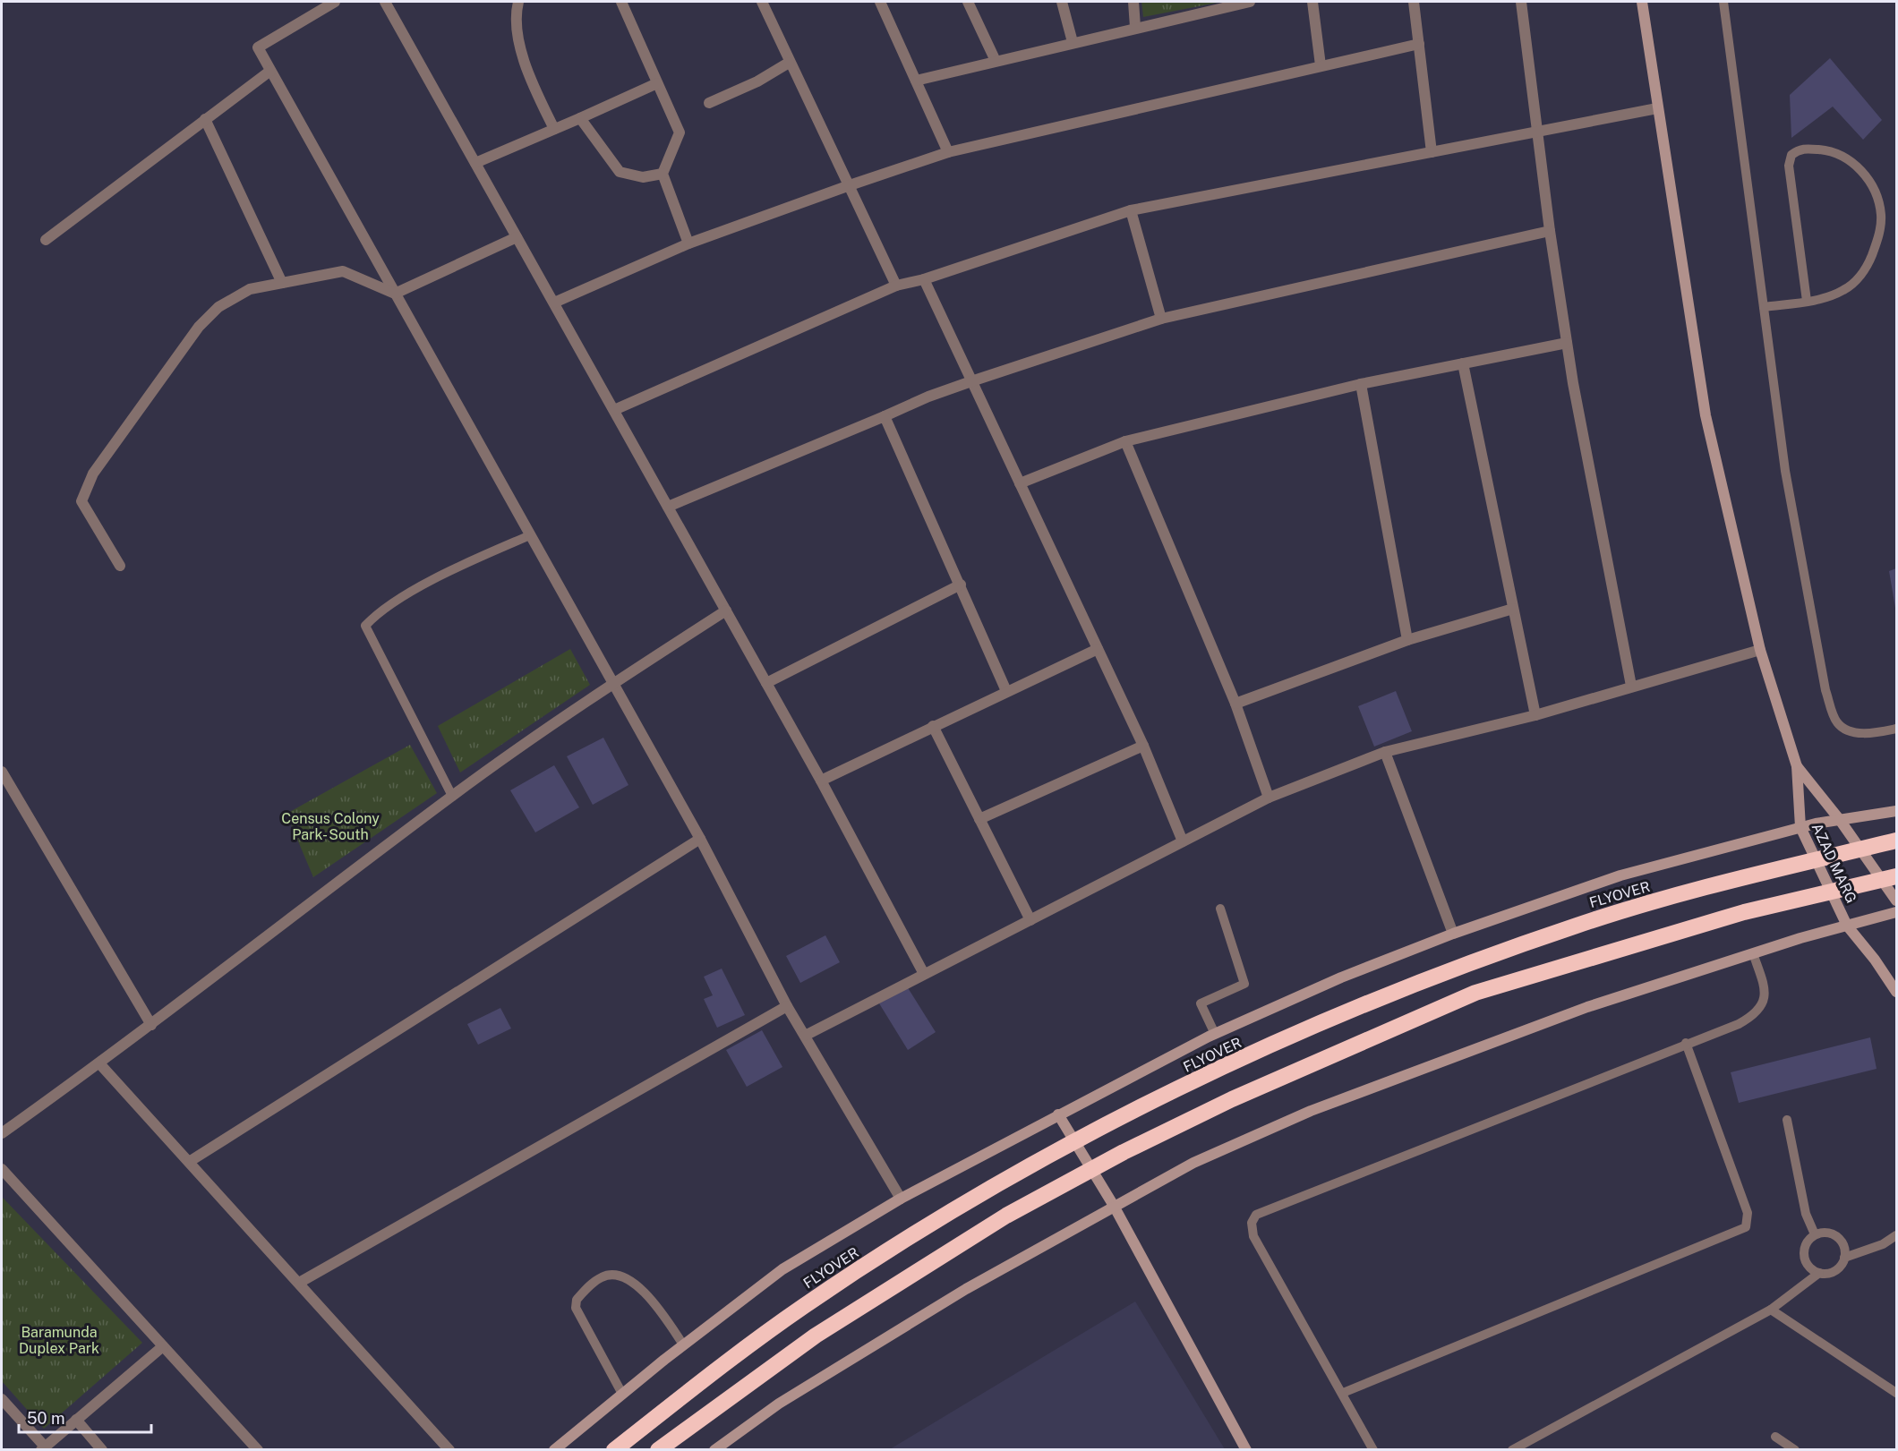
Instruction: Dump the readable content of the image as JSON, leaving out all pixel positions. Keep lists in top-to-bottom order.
{
  "streets": {
    "highway": ["FLYOVER"],
    "street": ["AZAD MARG"]
  },
  "parks": ["Census Colony Park- South", "Baramunda Duplex Park"],
  "scale_bar": "50 m"
}
